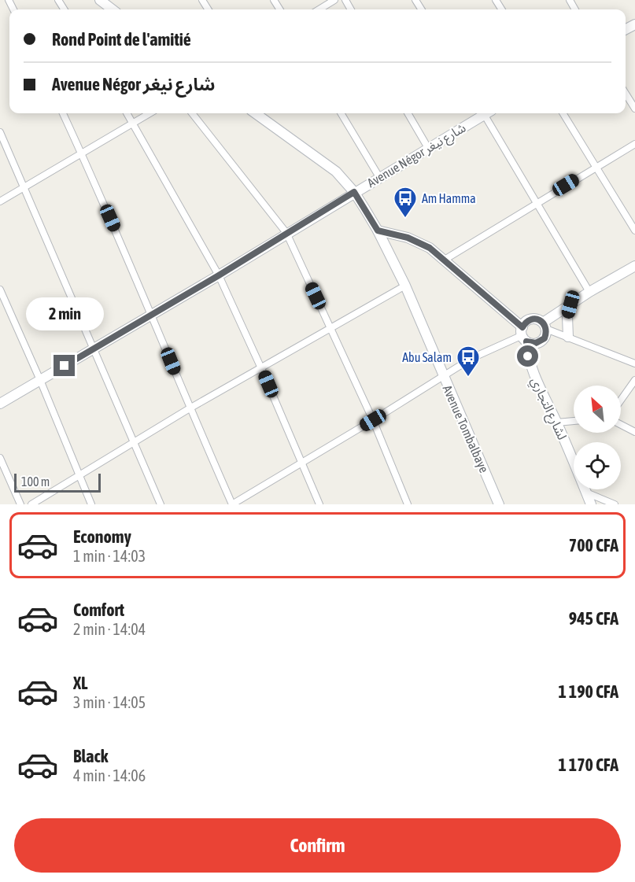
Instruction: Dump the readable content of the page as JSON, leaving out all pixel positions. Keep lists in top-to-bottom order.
{
  "streets": {
    "main road": ["Avenue Négor شارع نيغر", "لشارع التجاري", "Avenue Tombalbaye"]
  },
  "crossings": [
    ["Avenue Négor شارع نيغر", "Avenue Tombalbaye"]
  ],
  "places": {
    "bus stop": ["Am Hamma", "Abu Salam"]
  },
  "scale_bar": "100 m",
  "north": "top left",
  "page": {
    "banner": ["Rond Point de l'amitié", "Avenue Négor شارع نيغر"],
    "bubble": "2 min",
    "scale": "100 m",
    "list": [
      {
        "name": "Economy",
        "note": "1 min · 14:03",
        "value": "700 CFA"
      },
      {
        "name": "Comfort",
        "note": "2 min · 14:04",
        "value": "945 CFA"
      },
      {
        "name": "XL",
        "note": "3 min · 14:05",
        "value": "1 190 CFA"
      },
      {
        "name": "Black",
        "note": "4 min · 14:06",
        "value": "1 170 CFA"
      }
    ],
    "buttons": "Confirm"
  }
}
